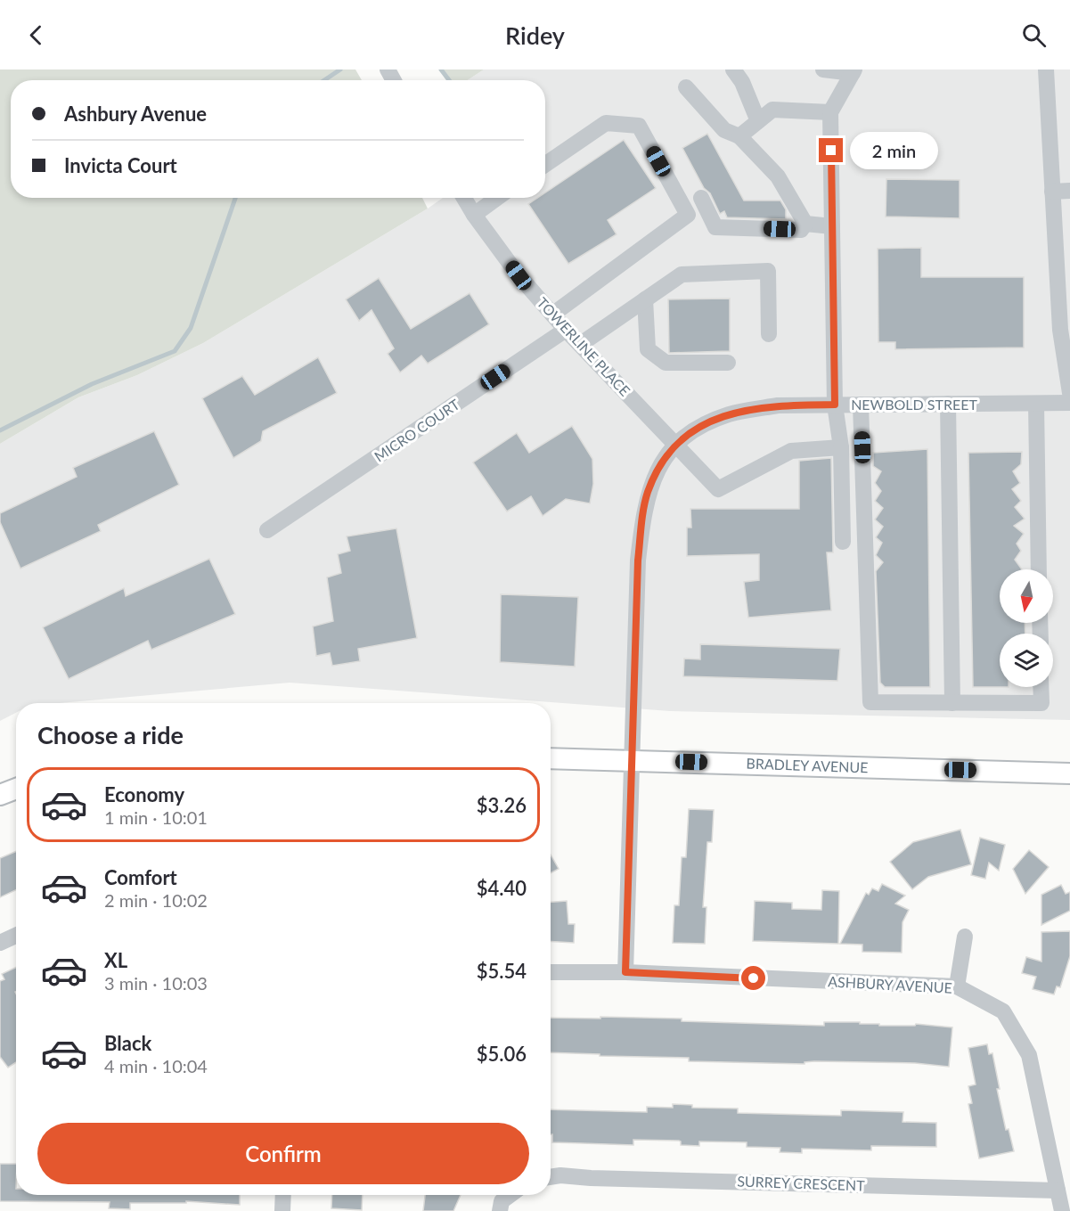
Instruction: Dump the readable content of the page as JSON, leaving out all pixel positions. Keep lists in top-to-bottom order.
{
  "streets": {
    "main road": ["BRADLEY AVENUE"],
    "street": [
      "TOWERLINE PLACE",
      "NEWBOLD STREET",
      "MICRO COURT",
      "ASHBURY AVENUE",
      "SURREY CRESCENT"
    ]
  },
  "crossings": [
    ["TOWERLINE PLACE", "NEWBOLD STREET"],
    ["TOWERLINE PLACE", "MICRO COURT"],
    ["NEWBOLD STREET", "BRADLEY AVENUE"],
    ["NEWBOLD STREET", "ASHBURY AVENUE"],
    ["ASHBURY AVENUE", "SURREY CRESCENT"]
  ],
  "north": "bottom",
  "page": {
    "header": "Ridey",
    "banner": ["Ashbury Avenue", "Invicta Court"],
    "bubble": "2 min",
    "heading": "Choose a ride",
    "list": [
      {
        "name": "Economy",
        "note": "1 min · 10:01",
        "value": "$3.26"
      },
      {
        "name": "Comfort",
        "note": "2 min · 10:02",
        "value": "$4.40"
      },
      {
        "name": "XL",
        "note": "3 min · 10:03",
        "value": "$5.54"
      },
      {
        "name": "Black",
        "note": "4 min · 10:04",
        "value": "$5.06"
      }
    ],
    "buttons": "Confirm"
  }
}
